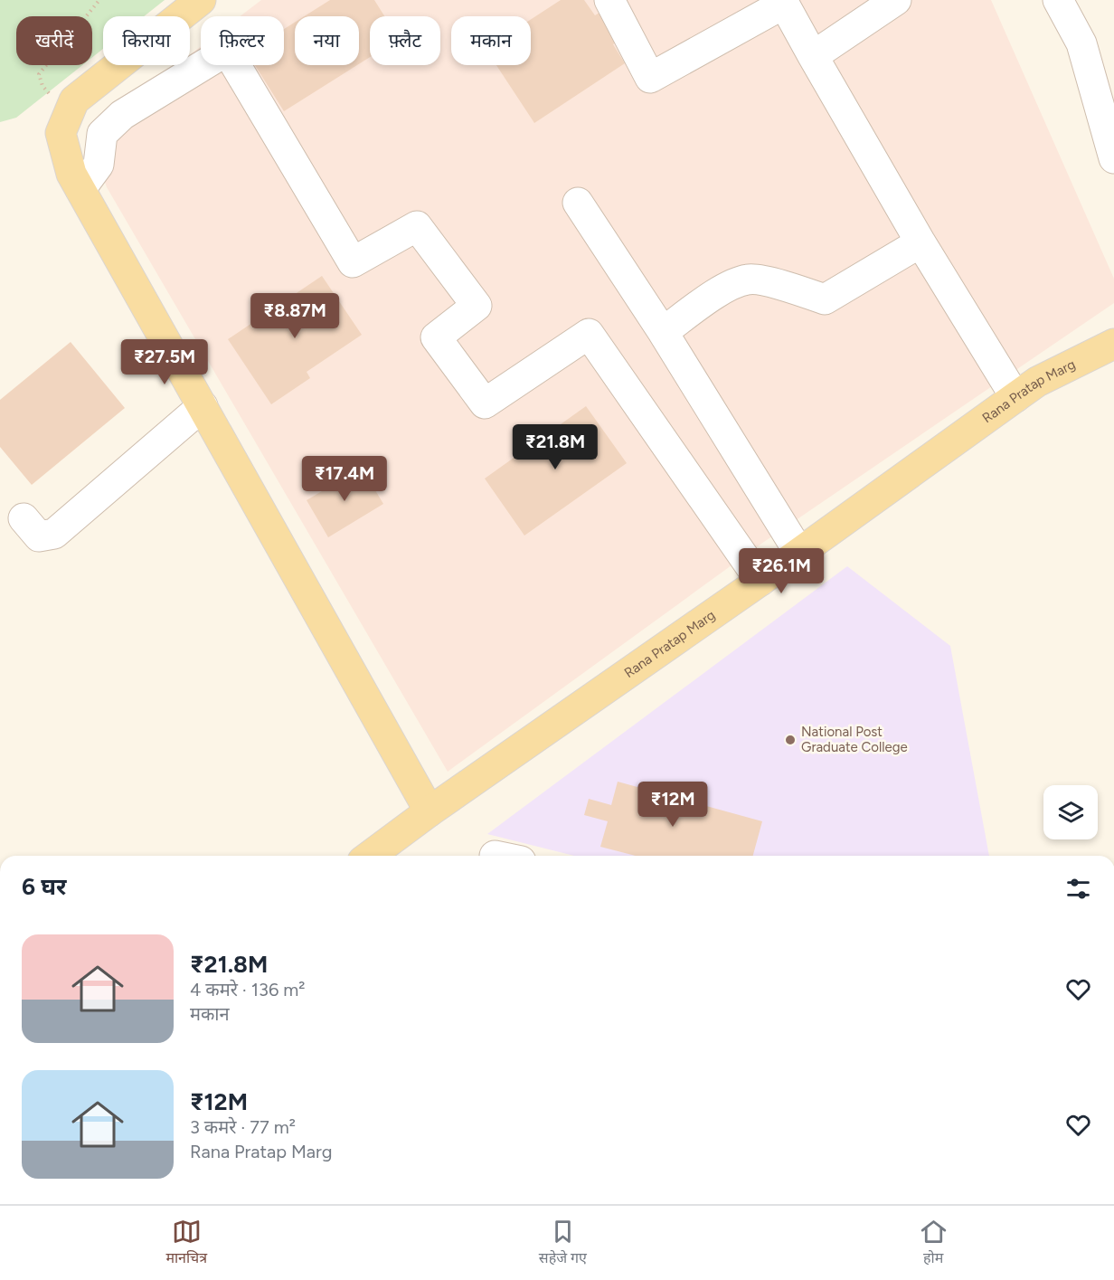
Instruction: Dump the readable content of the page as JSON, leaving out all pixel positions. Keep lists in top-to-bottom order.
{
  "streets": {
    "main road": ["Rana Pratap Marg"]
  },
  "places": ["National Post Graduate College"],
  "page": {
    "chip": [
      "खरीदें",
      "किराया",
      "फ़िल्टर",
      "नया",
      "फ़्लैट",
      "मकान"
    ],
    "price": [
      "₹8.87M",
      "₹27.5M",
      "₹21.8M",
      "₹17.4M",
      "₹26.1M",
      "₹12M"
    ],
    "heading": "6 घर",
    "list": [
      {
        "name": "₹21.8M",
        "note": "4 कमरे · 136 m² · मकान"
      },
      {
        "name": "₹12M",
        "note": "3 कमरे · 77 m² · Rana Pratap Marg"
      }
    ],
    "tabs": ["मानचित्र", "सहेजे गए", "होम"]
  }
}
